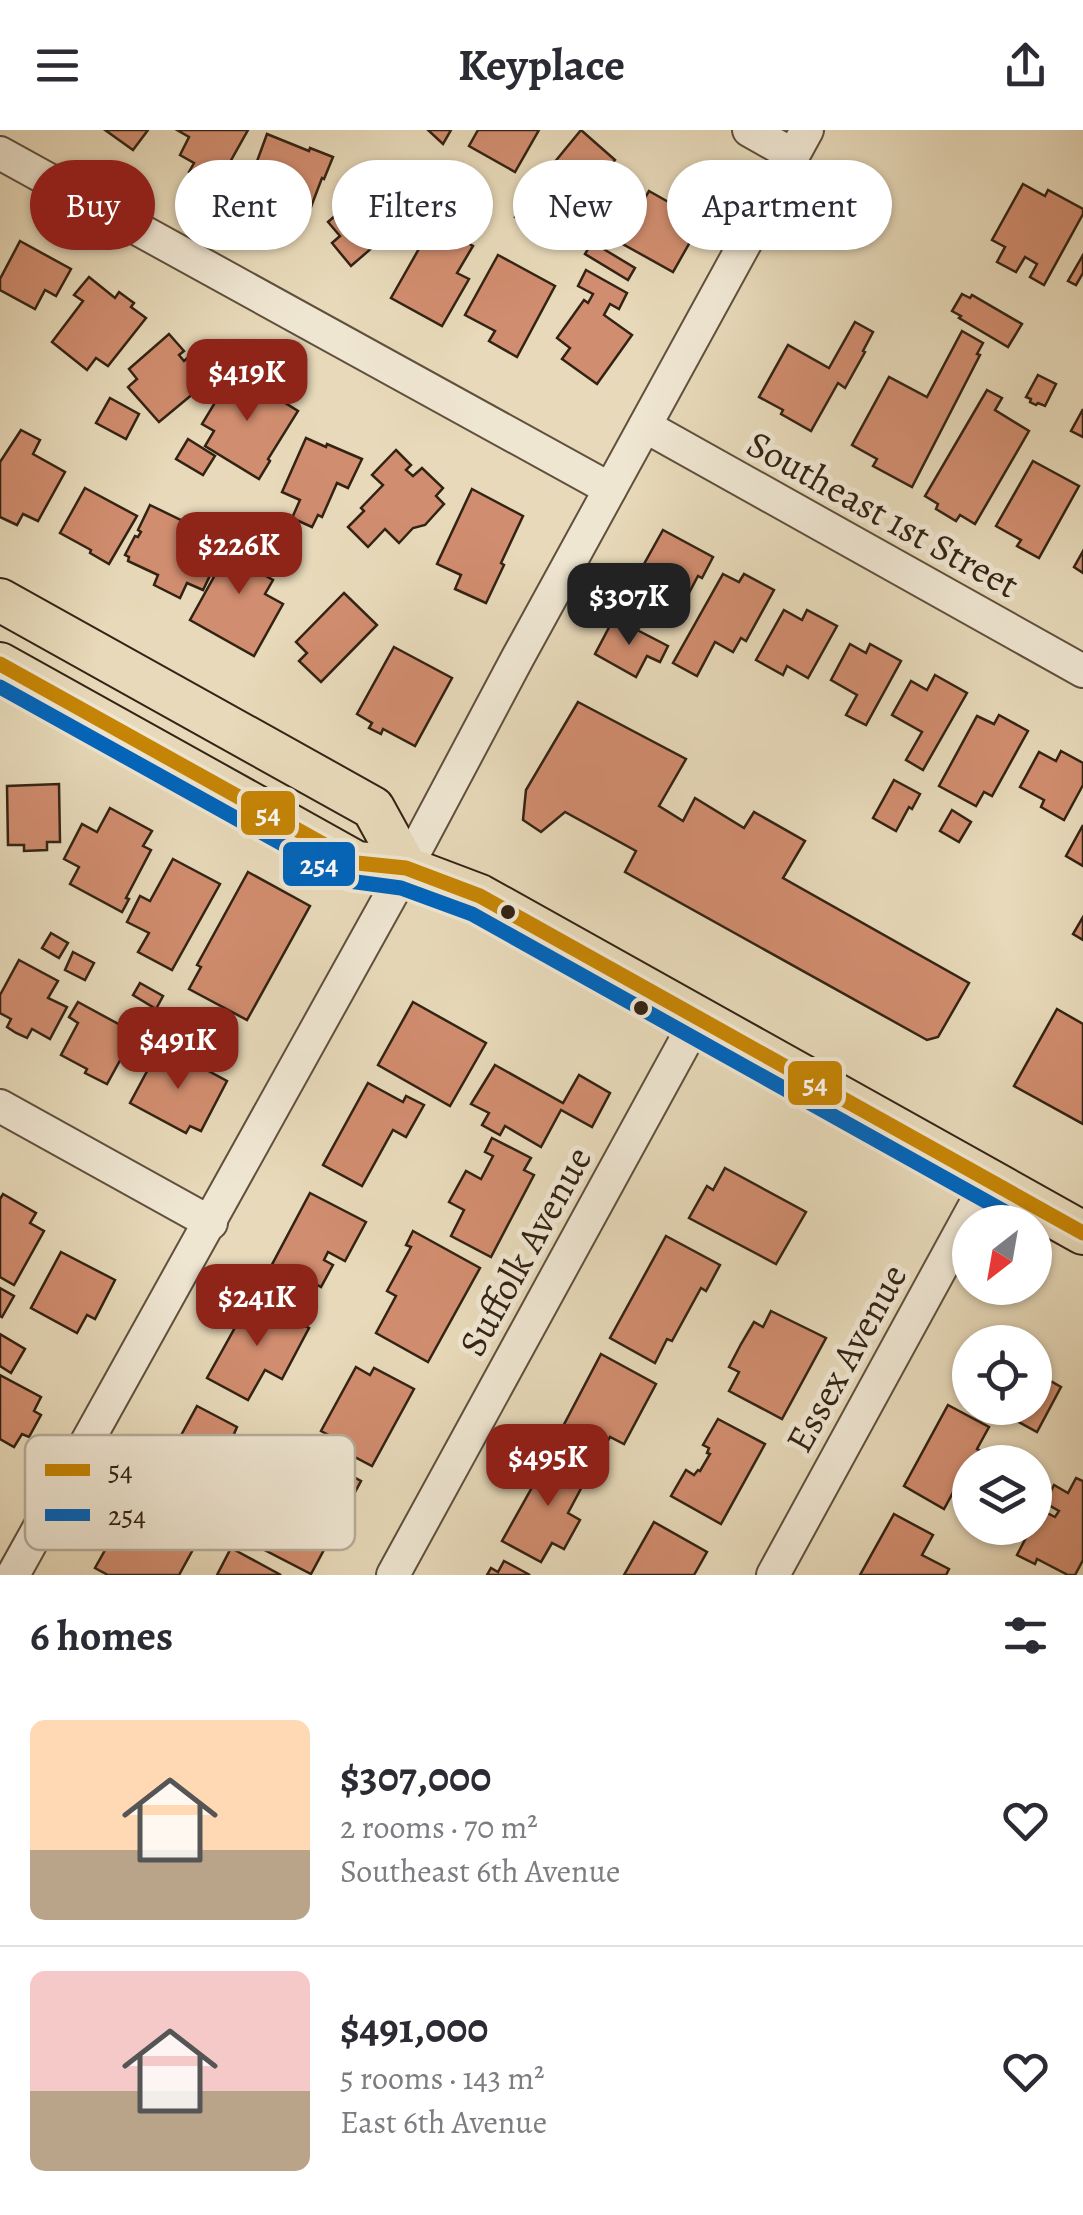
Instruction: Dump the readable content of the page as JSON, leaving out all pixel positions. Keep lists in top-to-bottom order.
{
  "streets": {
    "street": ["Southeast 1st Street", "Suffolk Avenue", "Essex Avenue"]
  },
  "lines": ["transit line 54", "transit line 254"],
  "legend": ["54", "254"],
  "north": "bottom left",
  "page": {
    "header": "Keyplace",
    "chip": [
      "Buy",
      "Rent",
      "Filters",
      "New",
      "Apartment"
    ],
    "price": [
      "$419K",
      "$226K",
      "$307K",
      "$491K",
      "$241K",
      "$495K"
    ],
    "heading": "6 homes",
    "list": [
      {
        "name": "$307,000",
        "note": "2 rooms · 70 m² · Southeast 6th Avenue"
      },
      {
        "name": "$491,000",
        "note": "5 rooms · 143 m² · East 6th Avenue"
      }
    ]
  }
}
